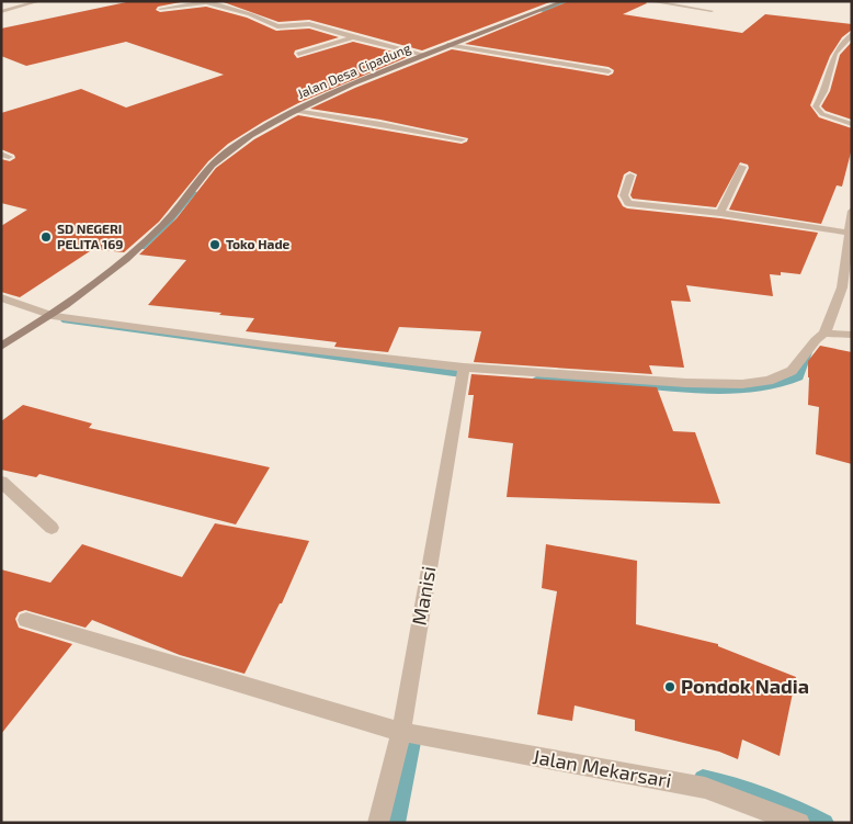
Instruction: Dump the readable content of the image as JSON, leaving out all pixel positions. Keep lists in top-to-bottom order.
{
  "streets": {
    "street": ["Jalan Desa Cipadung", "Manisi", "Jalan Mekarsari"]
  },
  "crossings": [
    ["Manisi", "Jalan Mekarsari"]
  ],
  "places": ["SD NEGERI PELITA 169", "Toko Hade", "Pondok Nadia"]
}
